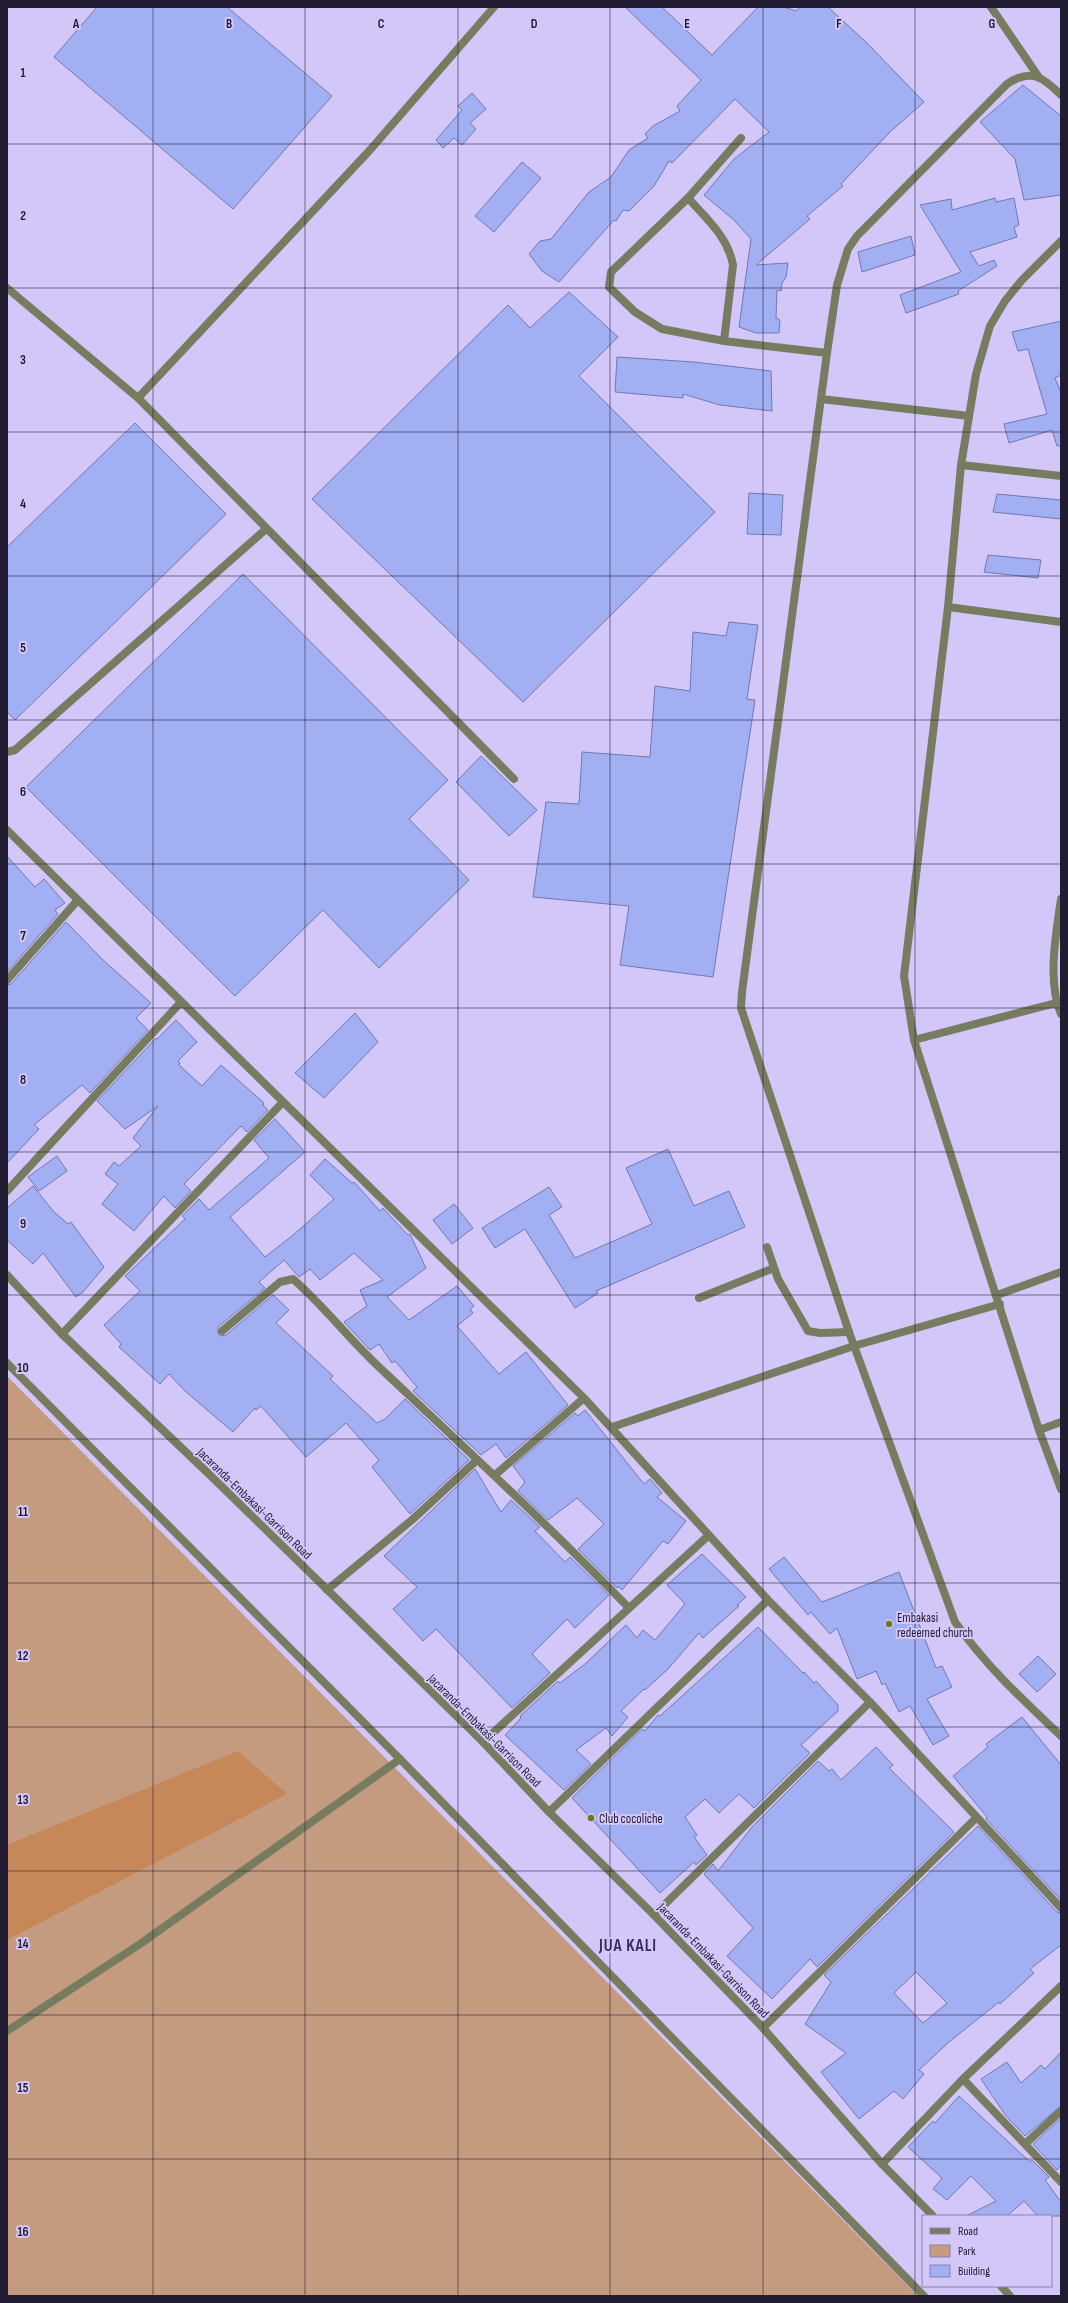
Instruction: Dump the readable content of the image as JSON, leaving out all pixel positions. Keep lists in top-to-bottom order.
{
  "streets": {
    "street": ["Jacaranda-Embakasi-Garrison Road"]
  },
  "districts": ["JUA KALI"],
  "places": ["Embakasi redeemed church", "Club cocoliche"],
  "legend": ["Road", "Park", "Building"],
  "grid": {
    "columns": [
      "A",
      "B",
      "C",
      "D",
      "E",
      "F",
      "G"
    ],
    "rows": [
      "1",
      "2",
      "3",
      "4",
      "5",
      "6",
      "7",
      "8",
      "9",
      "10",
      "11",
      "12",
      "13",
      "14",
      "15",
      "16"
    ]
  }
}
